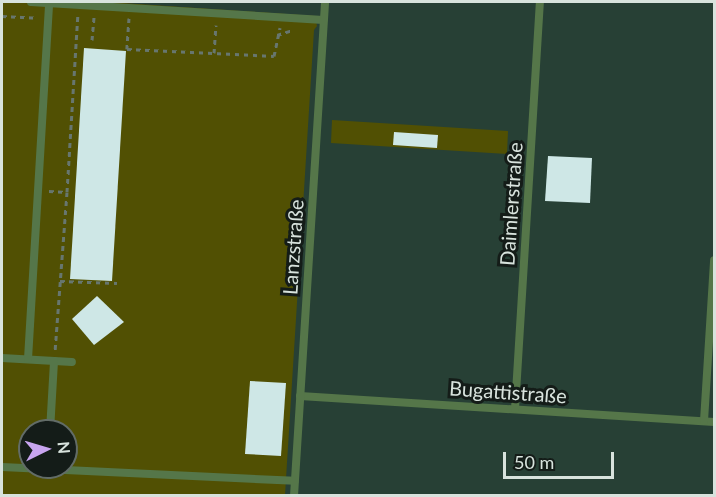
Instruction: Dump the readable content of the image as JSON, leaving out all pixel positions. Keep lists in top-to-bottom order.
{
  "streets": {
    "lane": ["Daimlerstraße", "Lanzstraße", "Bugattistraße"]
  },
  "crossings": [
    ["Daimlerstraße", "Bugattistraße"],
    ["Lanzstraße", "Bugattistraße"]
  ],
  "scale_bar": "50 m",
  "north": "right"
}
